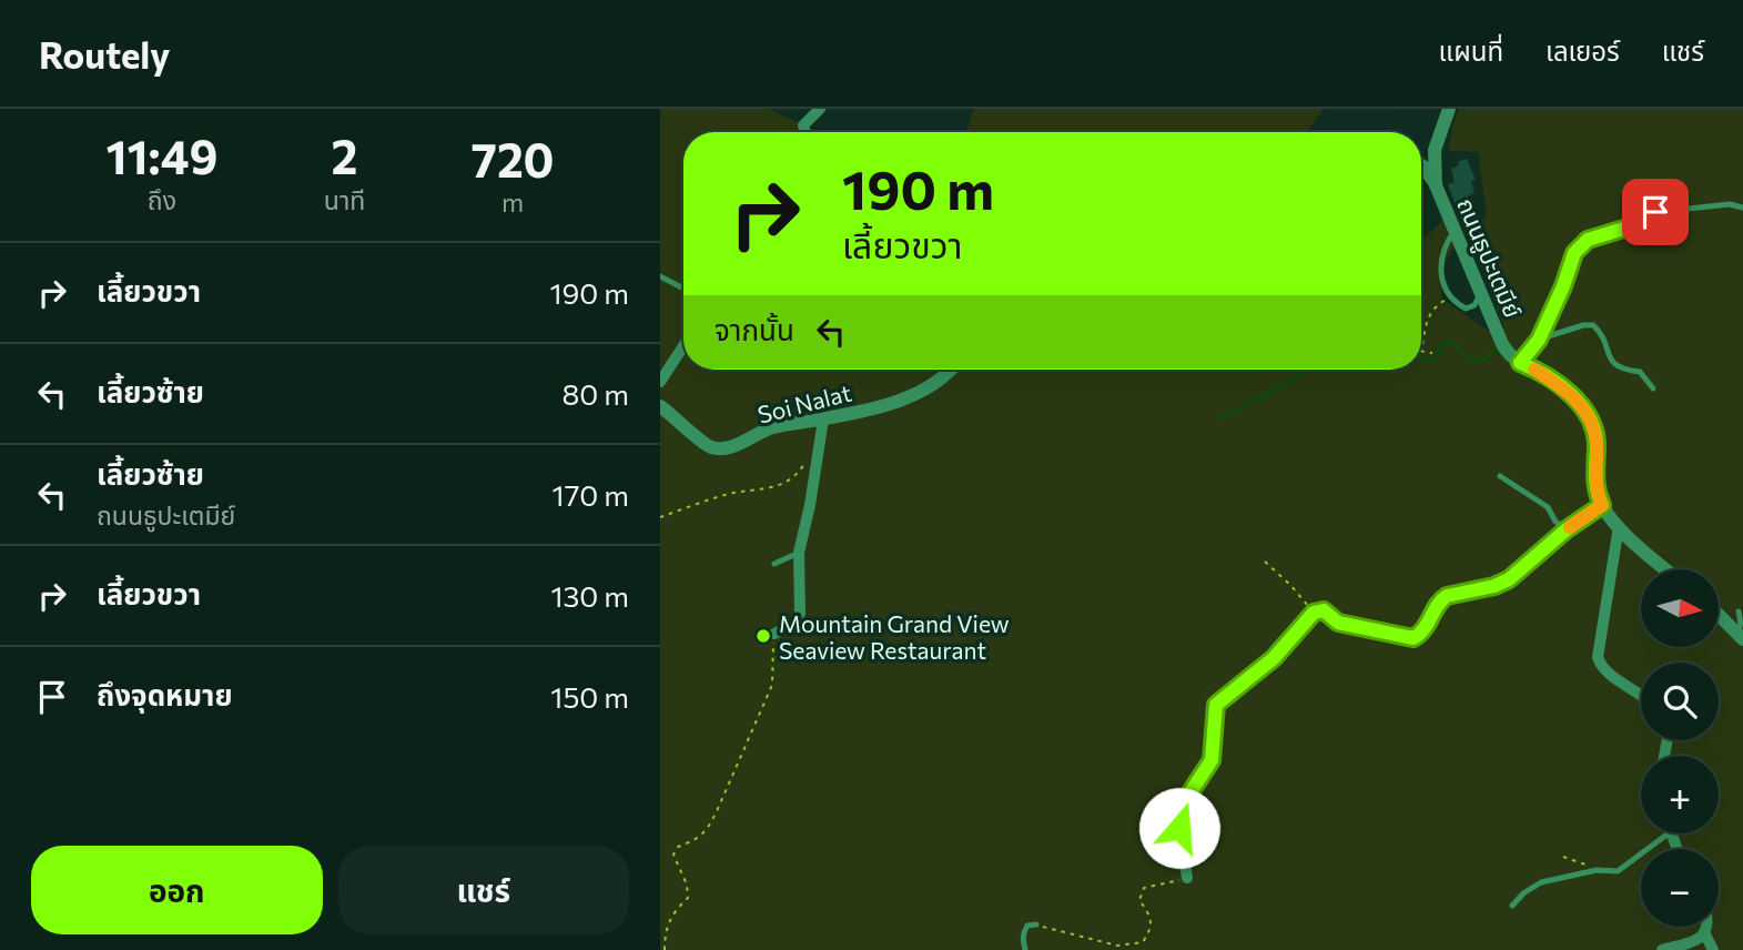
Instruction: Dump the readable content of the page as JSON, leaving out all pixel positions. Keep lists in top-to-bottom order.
{
  "streets": {
    "street": ["ถนนธูปะเตมีย์", "Soi Nalat"]
  },
  "places": ["Mountain Grand View Seaview Restaurant"],
  "north": "right",
  "page": {
    "header": "Routely",
    "nav": ["แผนที่", "เลเยอร์", "แชร์"],
    "eta": [
      "11:49",
      "ถึง",
      "2",
      "นาที",
      "720",
      "m"
    ],
    "turn": ["190 m", "เลี้ยวขวา"],
    "list": [
      {
        "name": "เลี้ยวขวา",
        "value": "190 m"
      },
      {
        "name": "เลี้ยวซ้าย",
        "value": "80 m"
      },
      {
        "name": "เลี้ยวซ้าย",
        "note": "ถนนธูปะเตมีย์",
        "value": "170 m"
      },
      {
        "name": "เลี้ยวขวา",
        "value": "130 m"
      },
      {
        "name": "ถึงจุดหมาย",
        "value": "150 m"
      }
    ],
    "then": "จากนั้น",
    "map_buttons": ["+", "−"],
    "buttons": ["ออก", "แชร์"]
  }
}
